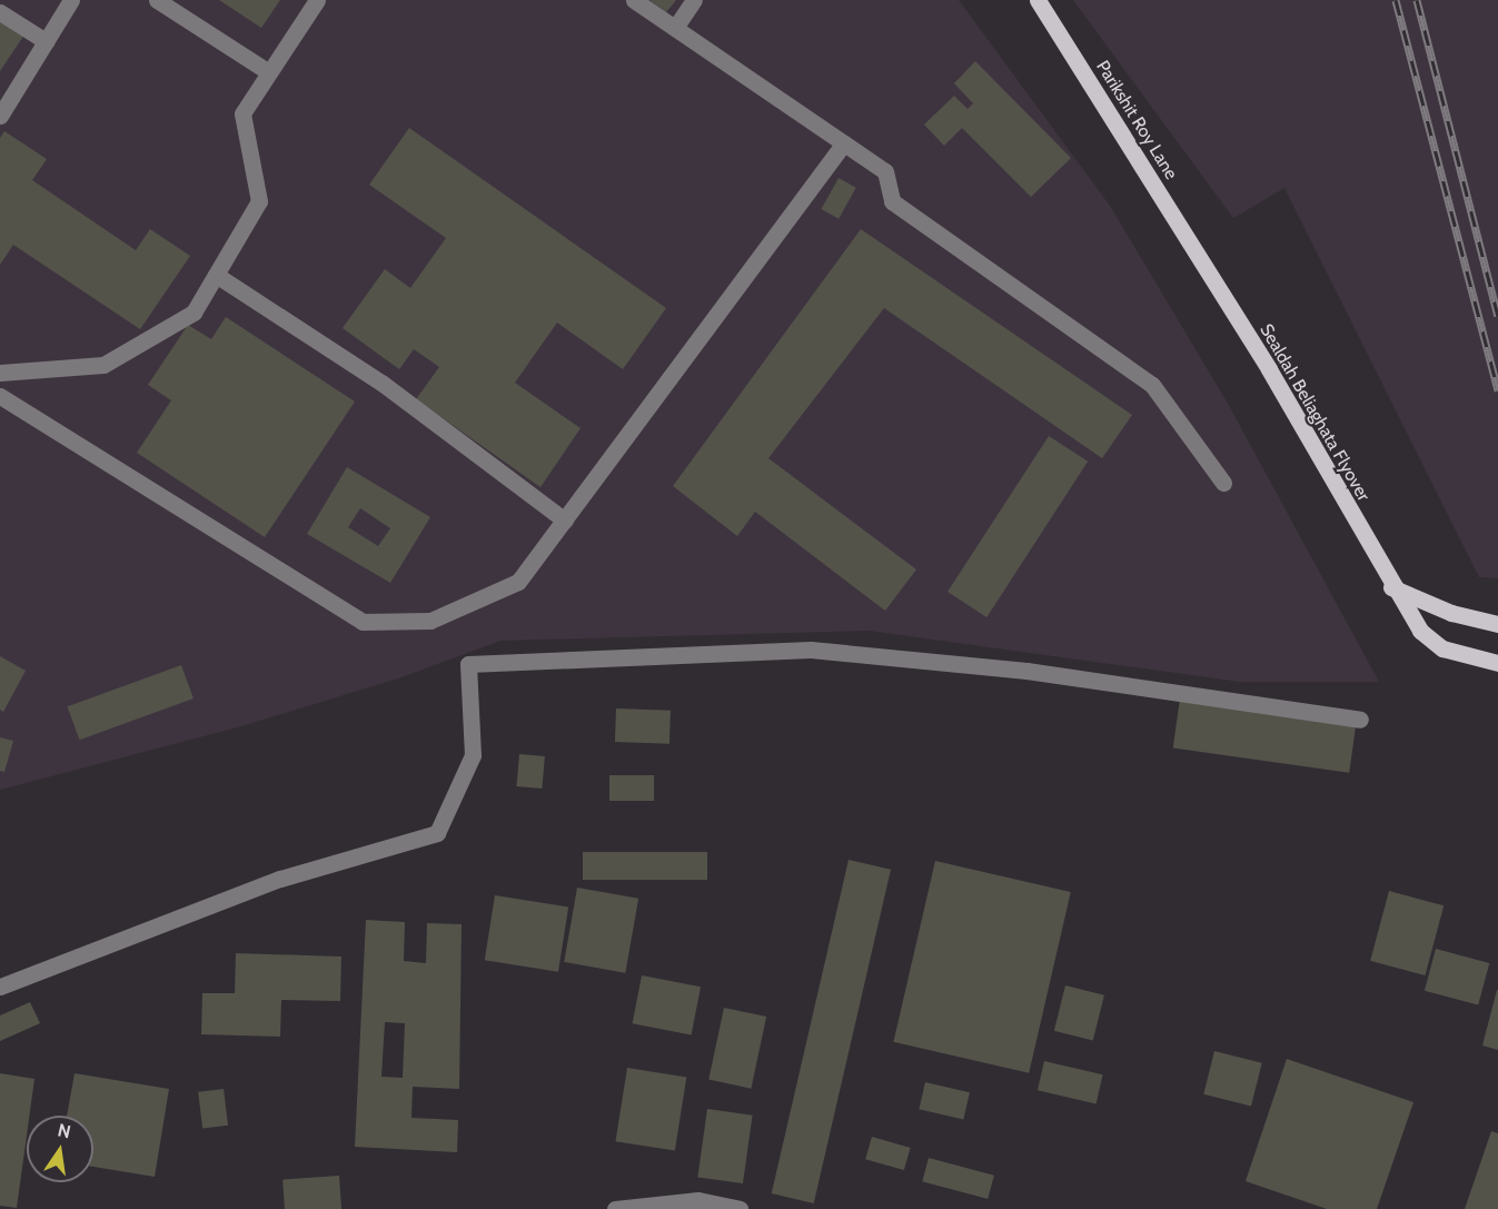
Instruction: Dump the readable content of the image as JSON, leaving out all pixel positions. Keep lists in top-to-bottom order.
{
  "streets": {
    "main road": ["Parikshit Roy Lane", "Sealdah Beliaghata Flyover"]
  },
  "crossings": [
    ["Parikshit Roy Lane", "Sealdah Beliaghata Flyover"]
  ],
  "north": "top"
}
